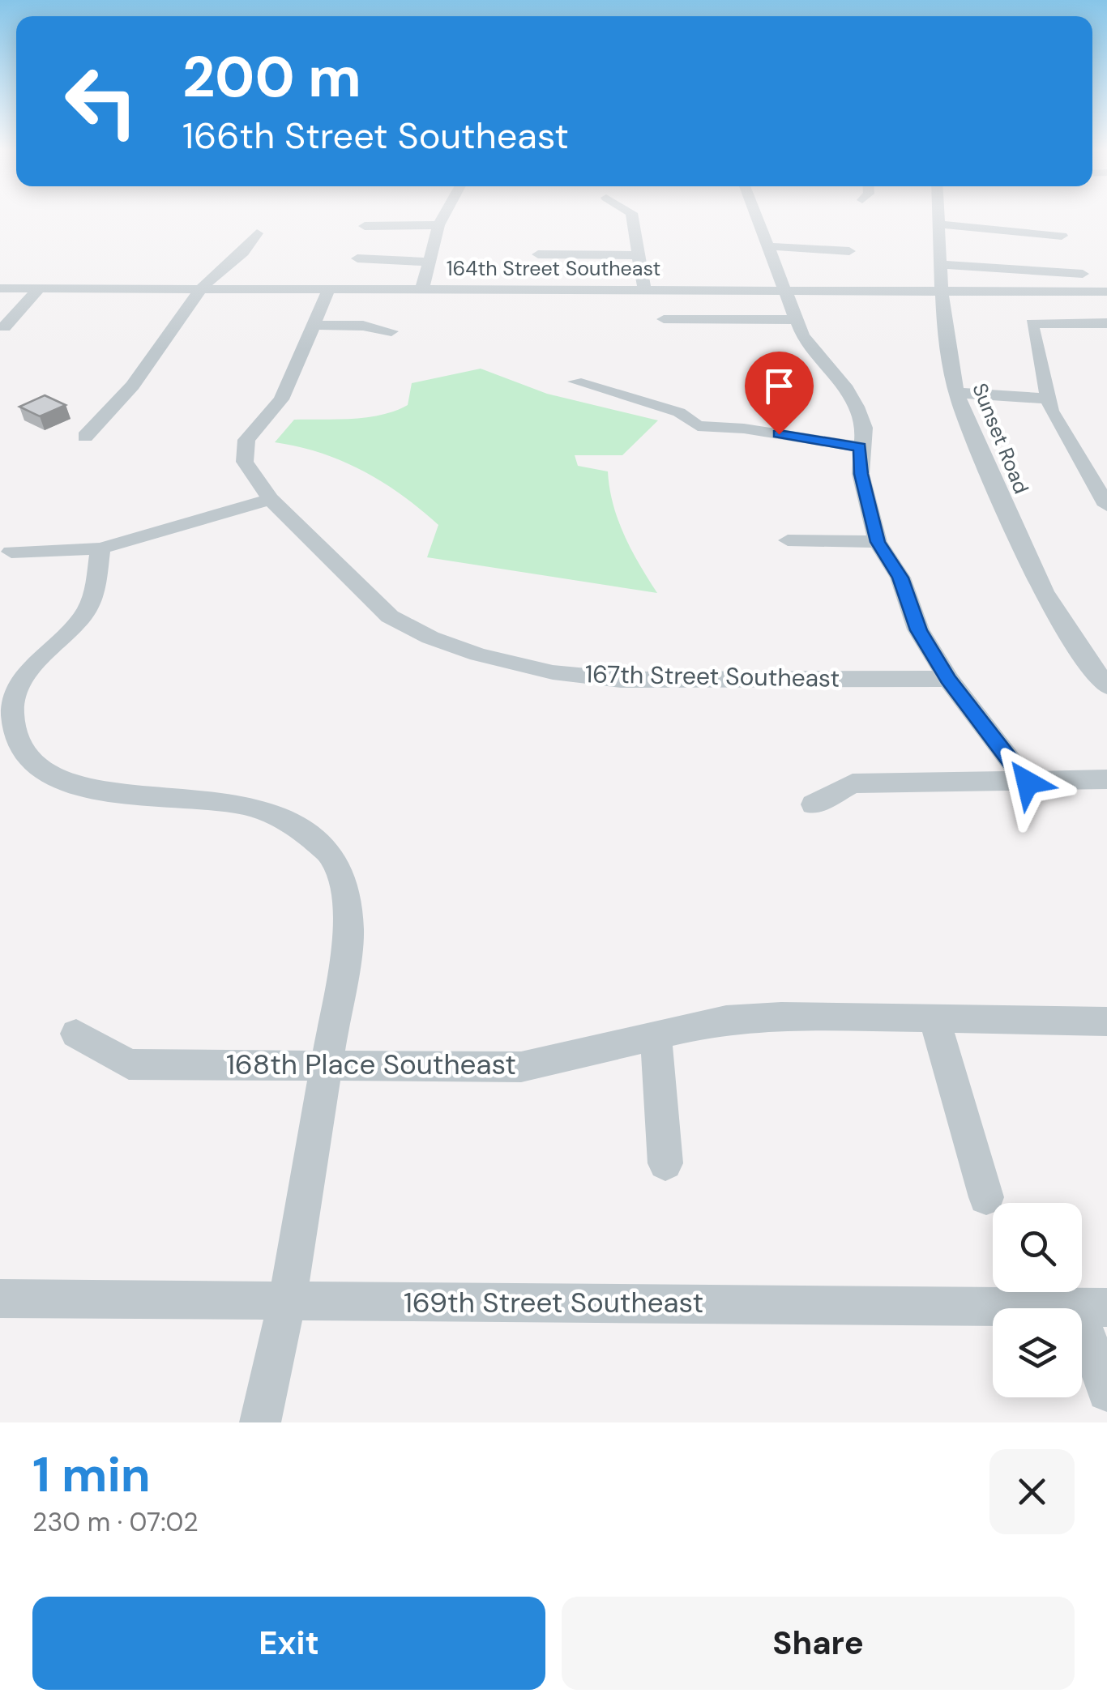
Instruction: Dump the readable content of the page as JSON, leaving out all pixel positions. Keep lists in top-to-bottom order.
{
  "streets": {
    "street": [
      "164th Street Southeast",
      "Sunset Road",
      "167th Street Southeast",
      "168th Place Southeast",
      "169th Street Southeast"
    ]
  },
  "crossings": [
    ["164th Street Southeast", "Sunset Road"]
  ],
  "page": {
    "turn": ["200 m", "166th Street Southeast"],
    "heading": ["1 min", "230 m · 07:02"],
    "buttons": ["Exit", "Share"]
  }
}
